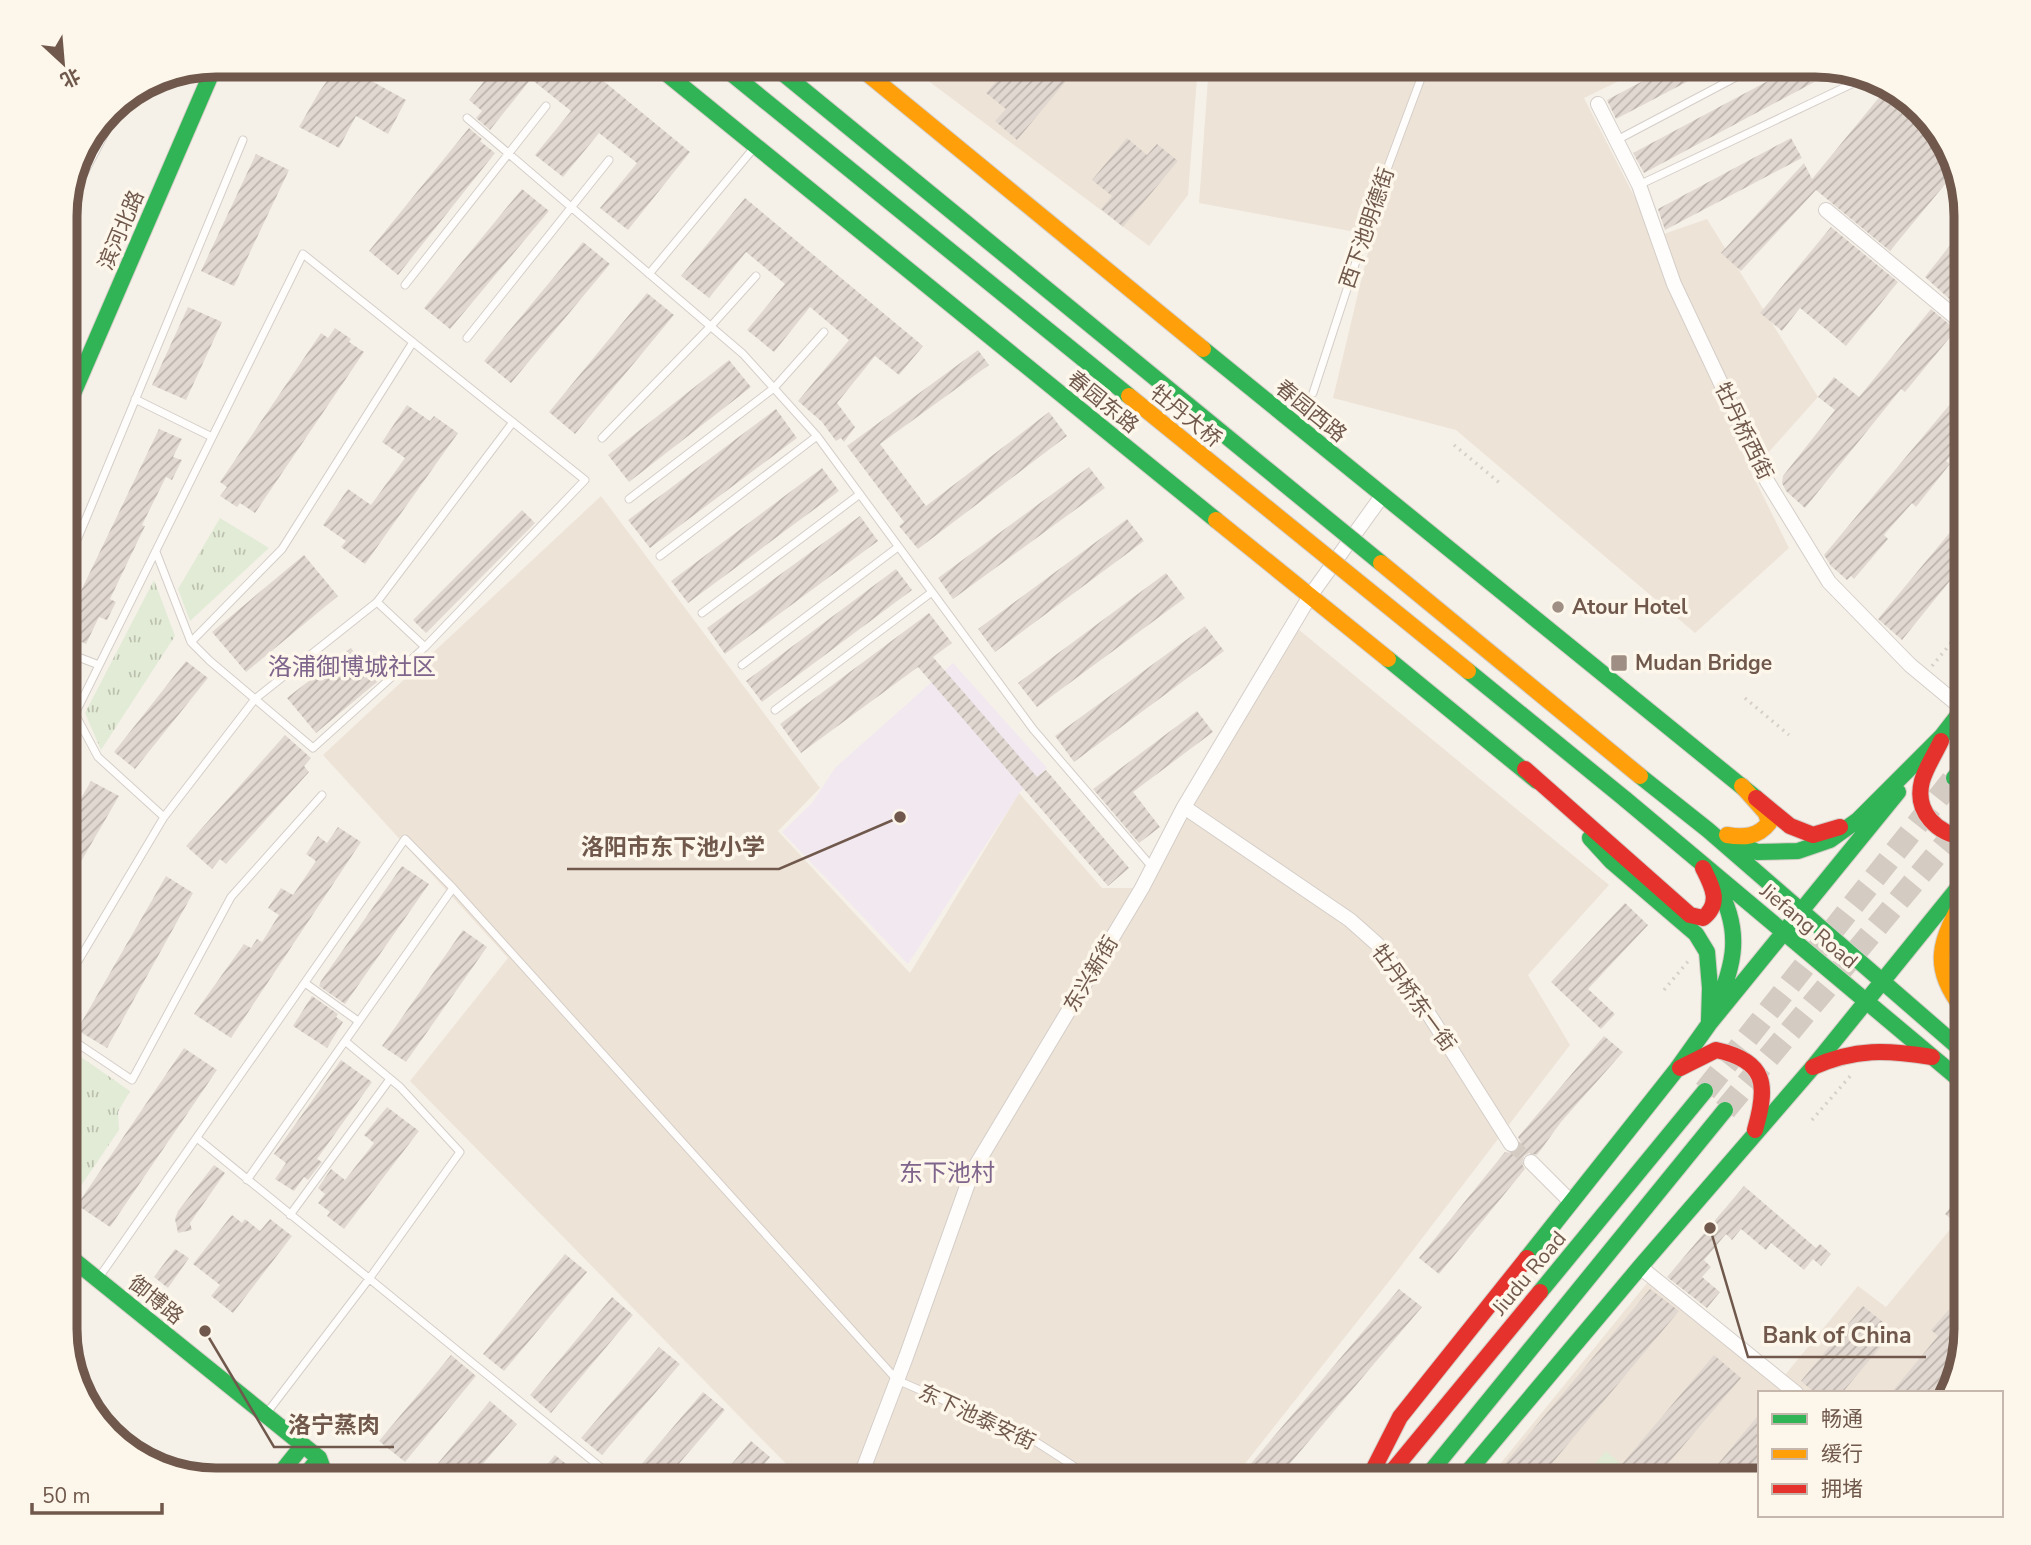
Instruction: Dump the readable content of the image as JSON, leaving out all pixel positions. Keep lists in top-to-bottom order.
{
  "streets": {
    "main road": [
      "滨河北路",
      "春园东路",
      "春园西路",
      "牡丹大桥",
      "Jiefang Road",
      "Jiudu Road",
      "御博路"
    ],
    "street": ["牡丹桥西街", "东兴新街", "牡丹桥东一街"],
    "lane": ["西下池明德街", "东下池泰安街"]
  },
  "crossings": [
    ["春园东路", "东兴新街"],
    ["春园西路", "东兴新街"],
    ["牡丹大桥", "Jiefang Road"],
    ["东兴新街", "牡丹桥东一街"],
    ["东兴新街", "东下池泰安街"]
  ],
  "districts": ["洛浦御博城社区", "东下池村"],
  "places": {
    "other": [
      "Atour Hotel",
      "洛阳市东下池小学",
      "Bank of China",
      "洛宁蒸肉"
    ],
    "transit": ["Mudan Bridge"]
  },
  "legend": ["畅通", "缓行", "拥堵"],
  "scale_bar": "50 m",
  "north": "bottom right"
}
